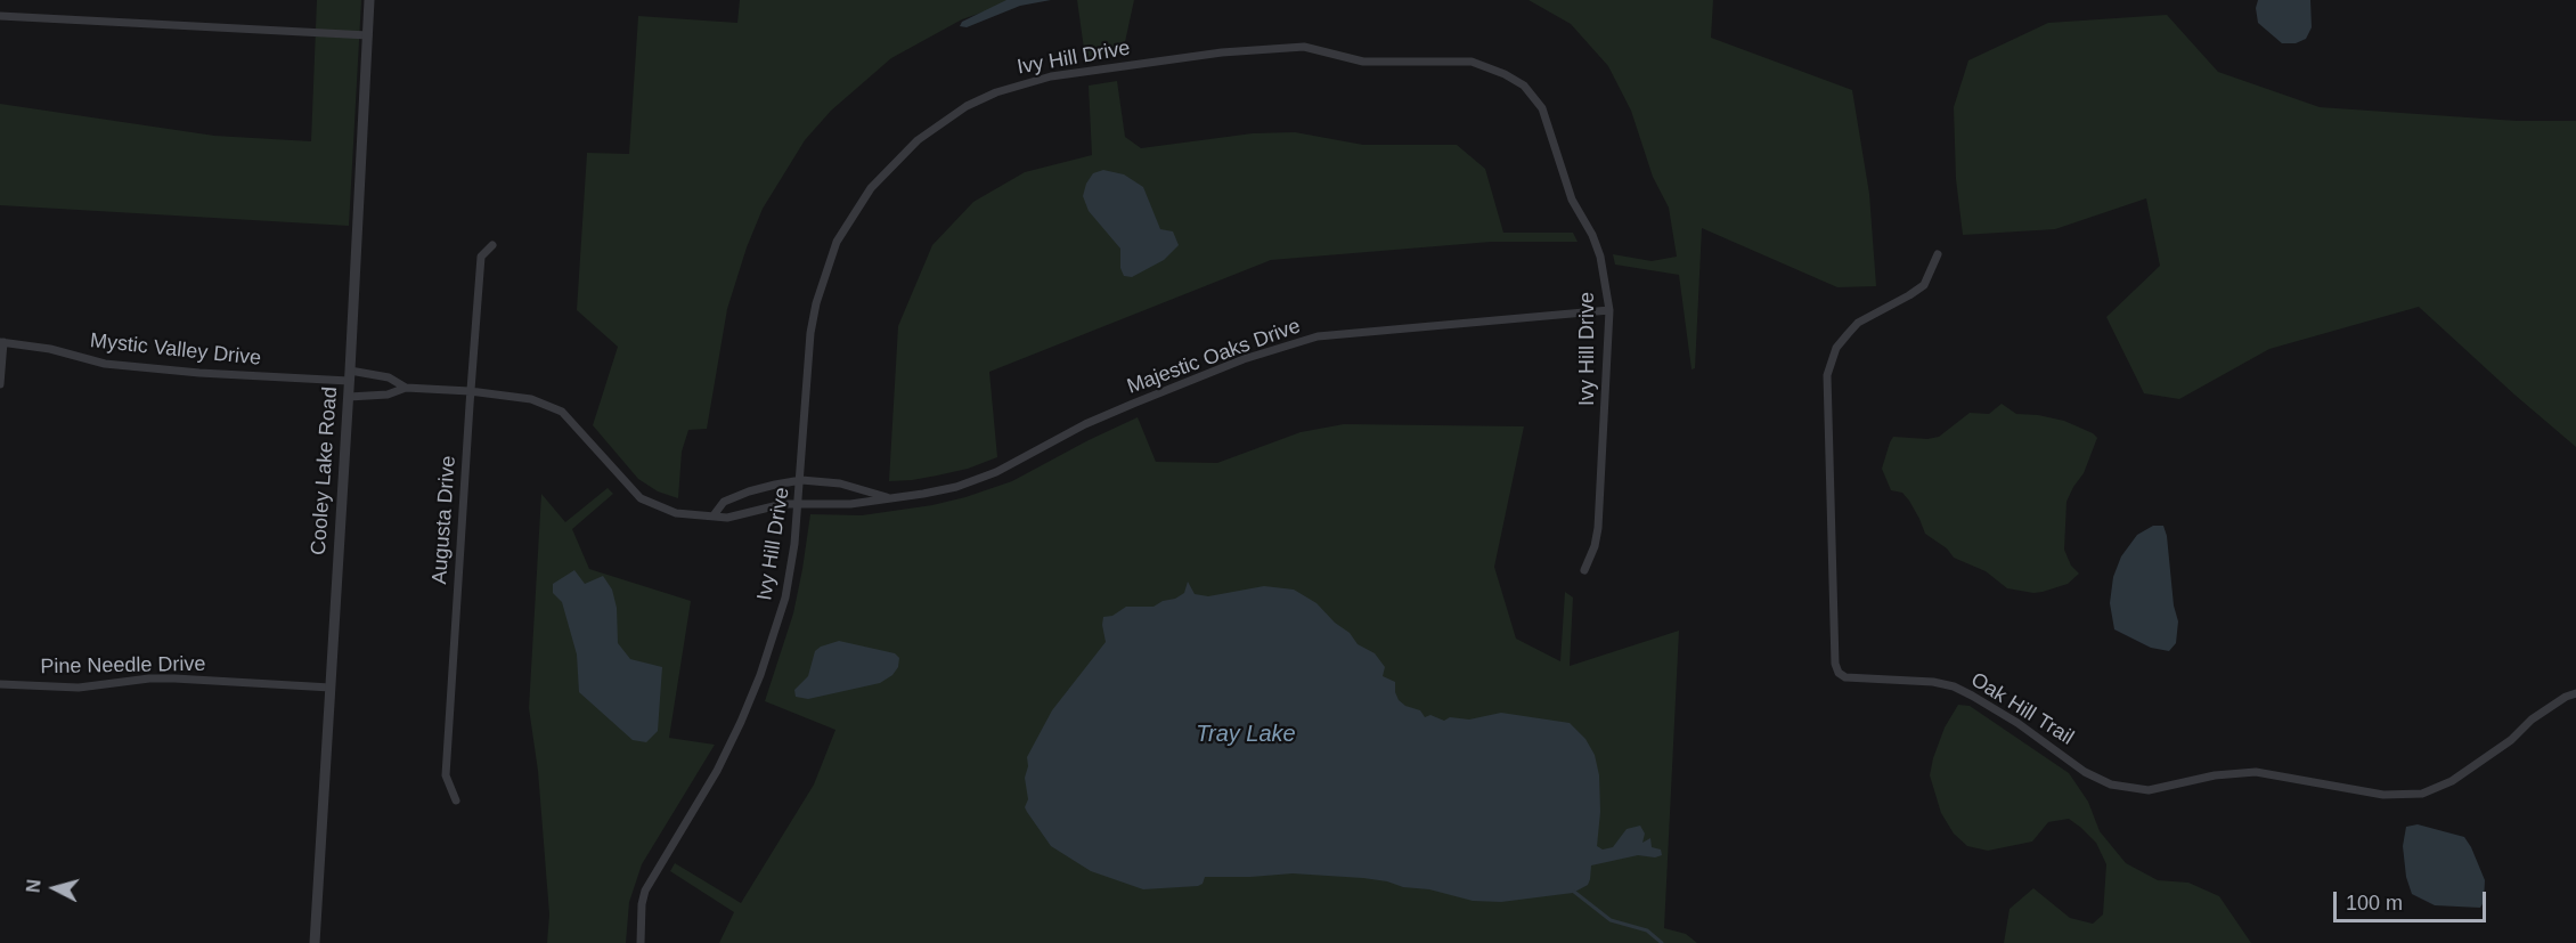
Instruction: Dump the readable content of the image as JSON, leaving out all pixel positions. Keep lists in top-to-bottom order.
{
  "streets": {
    "street": [
      "Ivy Hill Drive",
      "Mystic Valley Drive",
      "Majestic Oaks Drive",
      "Cooley Lake Road",
      "Augusta Drive",
      "Pine Needle Drive",
      "Oak Hill Trail"
    ]
  },
  "crossings": [
    ["Ivy Hill Drive", "Majestic Oaks Drive"],
    ["Mystic Valley Drive", "Majestic Oaks Drive"],
    ["Mystic Valley Drive", "Cooley Lake Road"],
    ["Majestic Oaks Drive", "Cooley Lake Road"],
    ["Majestic Oaks Drive", "Augusta Drive"],
    ["Cooley Lake Road", "Pine Needle Drive"]
  ],
  "water": ["Tray Lake"],
  "scale_bar": "100 m",
  "north": "left"
}
